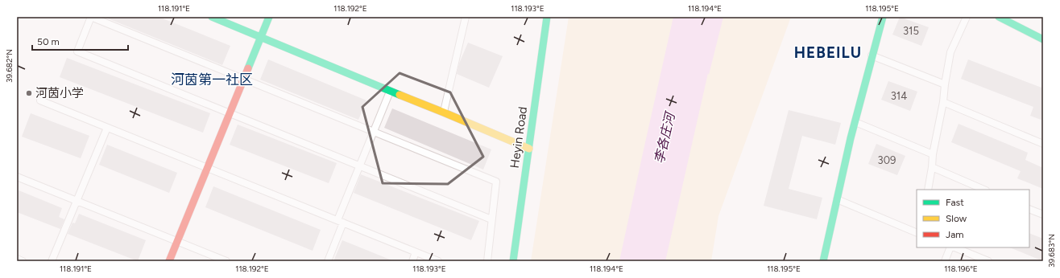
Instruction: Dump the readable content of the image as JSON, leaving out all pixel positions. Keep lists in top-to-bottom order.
{
  "streets": {
    "street": ["Heyin Road"]
  },
  "districts": ["HEBEILU", "河茵第一社区"],
  "water": ["李各庄河"],
  "places": ["河茵小学"],
  "house_numbers": ["315", "314", "309"],
  "legend": ["Fast", "Slow", "Jam"],
  "scale_bar": "50 m",
  "coordinates": [
    "118.191°E",
    "118.192°E",
    "118.193°E",
    "118.194°E",
    "118.195°E",
    "39.682°N",
    "39.683°N",
    "118.196°E"
  ]
}
